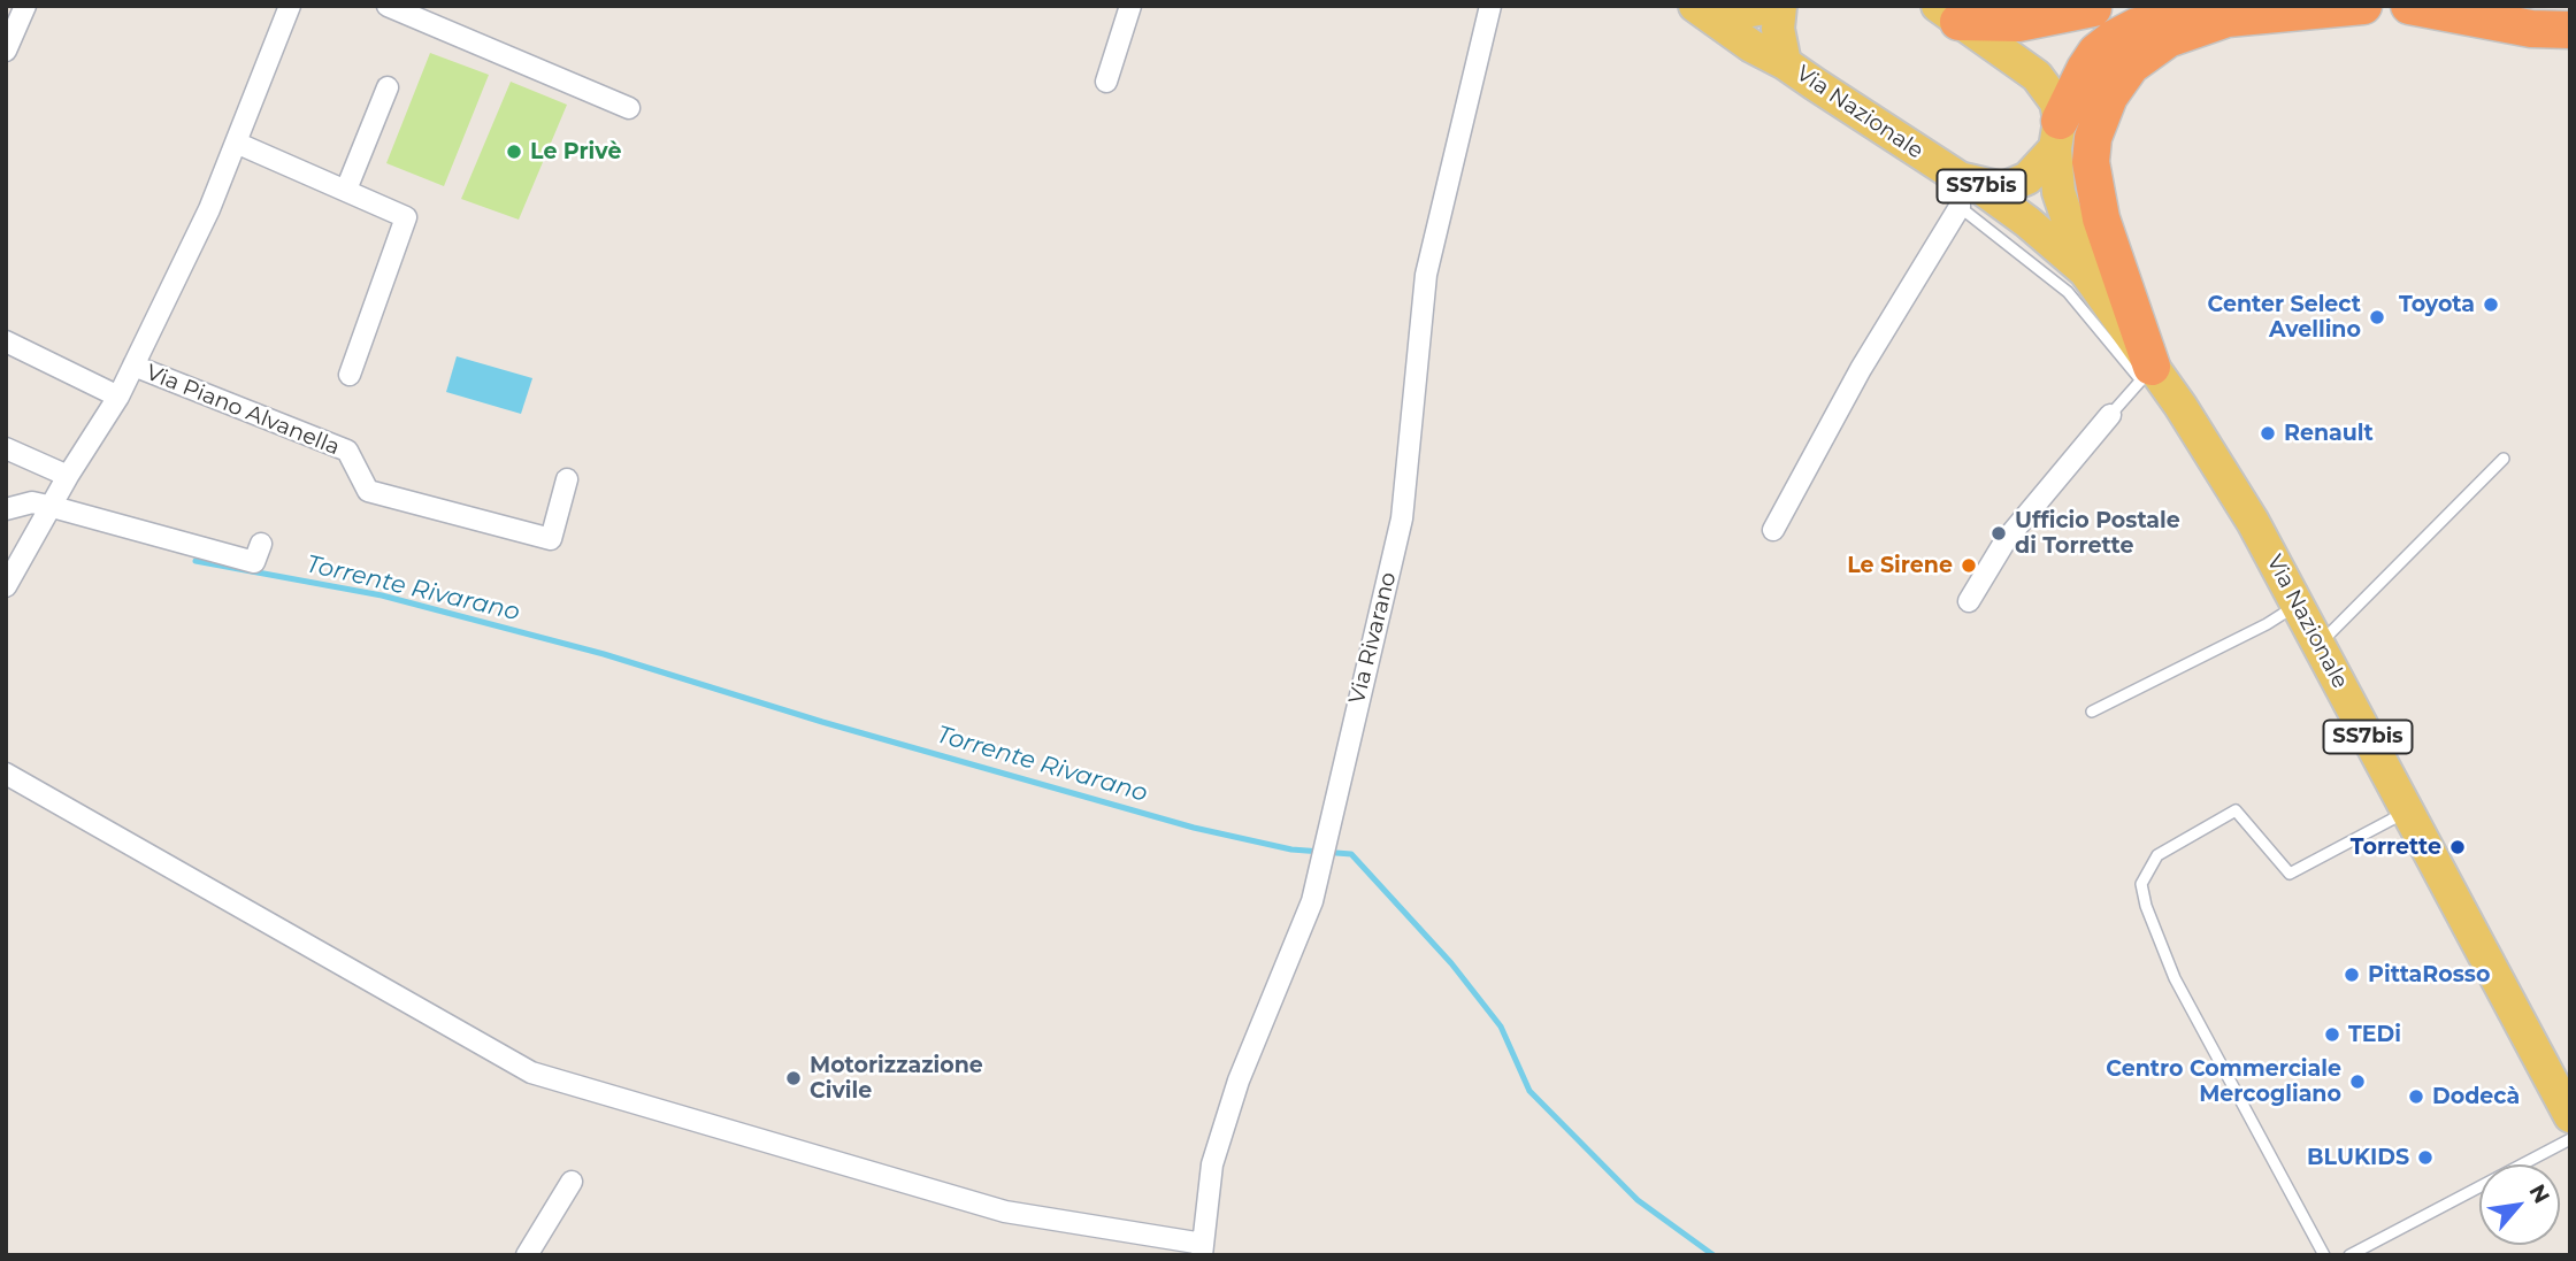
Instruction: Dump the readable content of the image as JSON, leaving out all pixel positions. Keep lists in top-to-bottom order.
{
  "streets": {
    "main road": ["Via Nazionale", "SS7bis"],
    "street": ["Via Piano Alvanella", "Via Rivarano"]
  },
  "crossings": [
    ["Via Nazionale", "SS7bis"]
  ],
  "water": ["Torrente Rivarano"],
  "places": [
    "Le Privè",
    "Toyota",
    "Center Select Avellino",
    "Renault",
    "Ufficio Postale di Torrette",
    "Le Sirene",
    "Torrette",
    "PittaRosso",
    "TEDi",
    "Motorizzazione Civile",
    "Centro Commerciale Mercogliano",
    "Dodecà",
    "BLUKIDS"
  ],
  "north": "top right"
}
